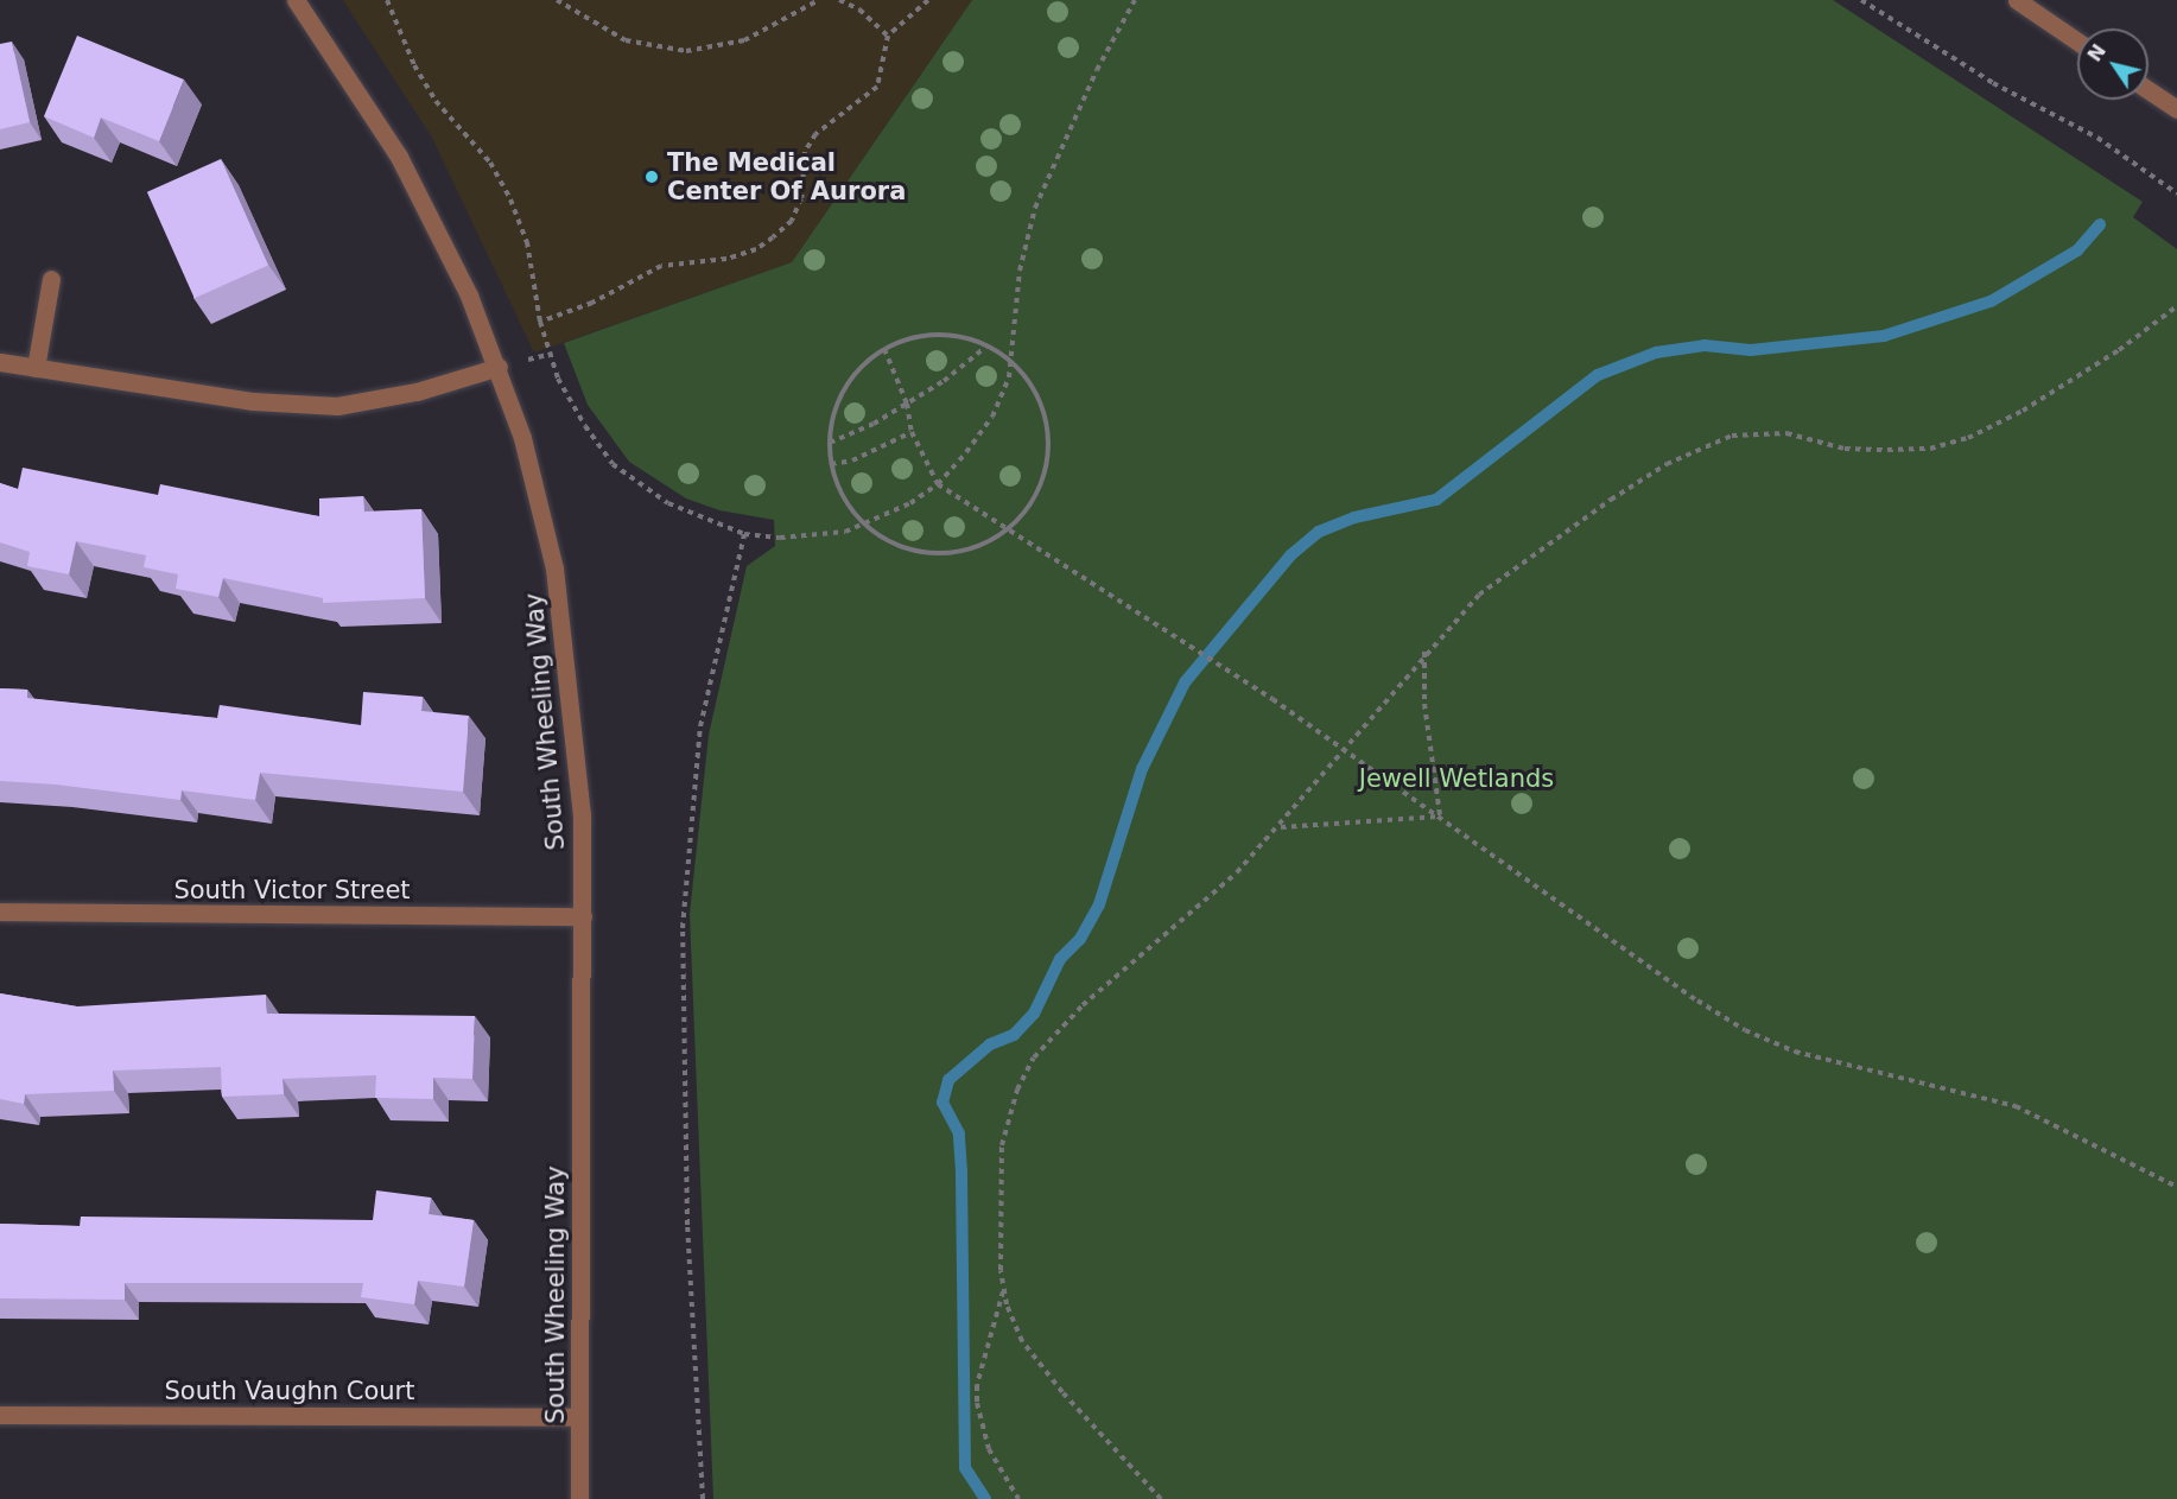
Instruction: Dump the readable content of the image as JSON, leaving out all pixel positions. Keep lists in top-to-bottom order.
{
  "streets": {
    "street": ["South Wheeling Way", "South Victor Street", "South Vaughn Court"]
  },
  "crossings": [
    ["South Wheeling Way", "South Victor Street"],
    ["South Wheeling Way", "South Vaughn Court"]
  ],
  "parks": ["Jewell Wetlands"],
  "places": ["The Medical Center Of Aurora"],
  "north": "top left"
}
